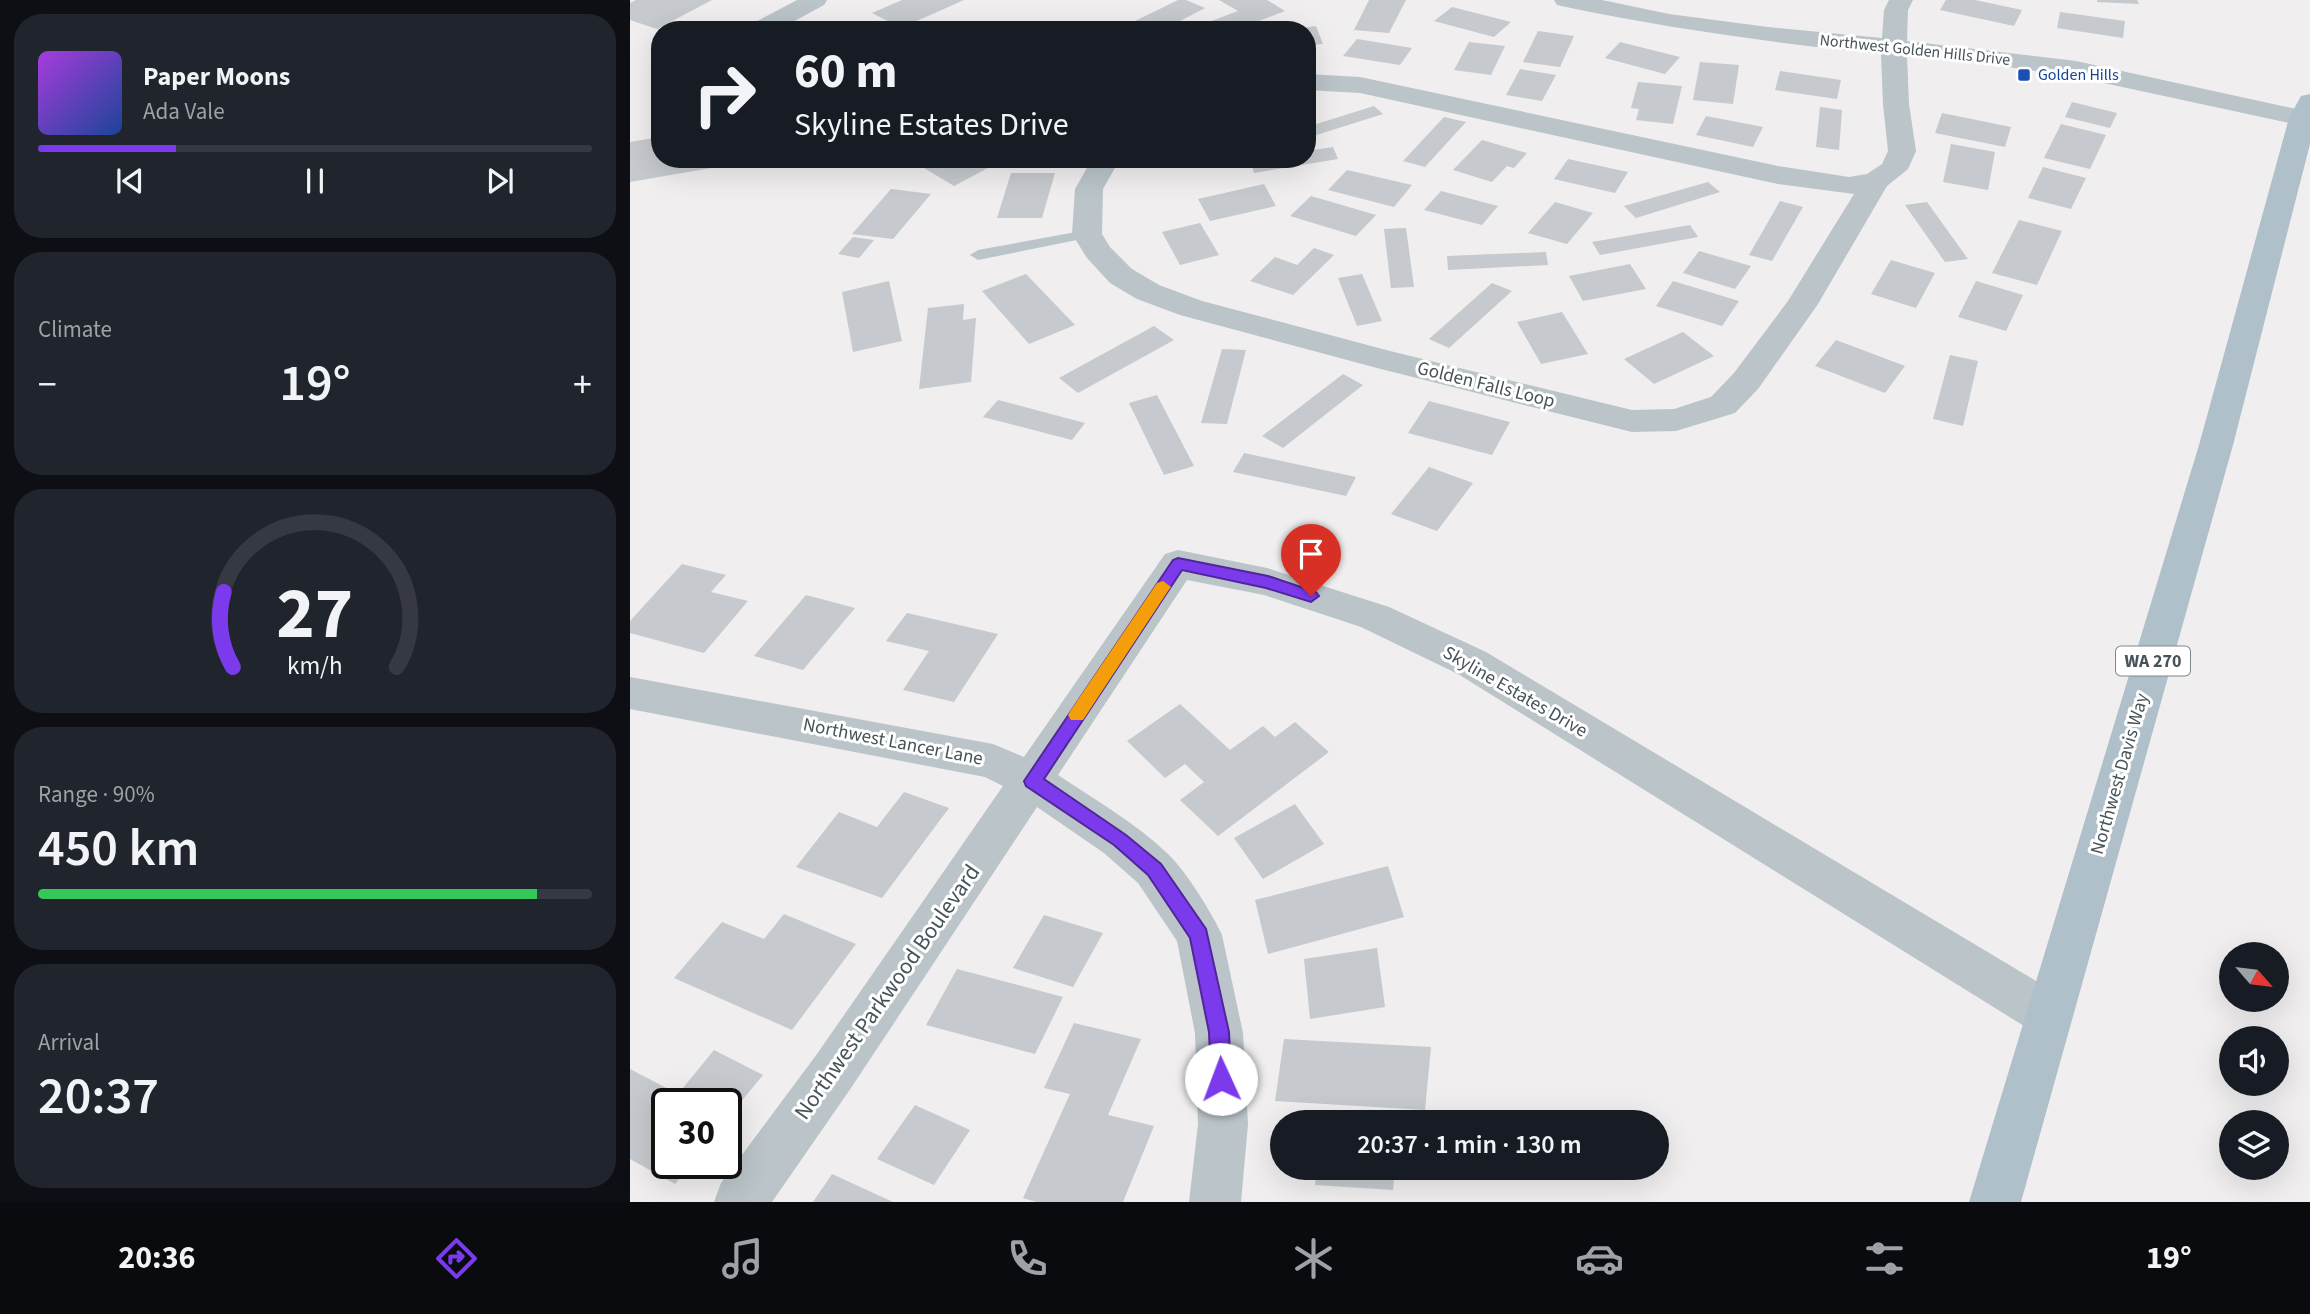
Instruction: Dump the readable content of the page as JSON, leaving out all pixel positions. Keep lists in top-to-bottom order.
{
  "streets": {
    "main road": ["WA 270", "Northwest Davis Way"],
    "street": [
      "Northwest Golden Hills Drive",
      "Golden Falls Loop",
      "Skyline Estates Drive",
      "Northwest Lancer Lane",
      "Northwest Parkwood Boulevard"
    ]
  },
  "crossings": [
    ["Northwest Golden Hills Drive", "Golden Falls Loop"],
    ["Northwest Golden Hills Drive", "Northwest Davis Way"],
    ["Skyline Estates Drive", "Northwest Lancer Lane"],
    ["Skyline Estates Drive", "Northwest Davis Way"],
    ["Skyline Estates Drive", "Northwest Parkwood Boulevard"],
    ["Northwest Lancer Lane", "Northwest Parkwood Boulevard"]
  ],
  "places": {
    "transit": ["Golden Hills"]
  },
  "north": "bottom right",
  "page": {
    "turn": ["60 m", "Skyline Estates Drive"],
    "song": ["Paper Moons", "Ada Vale"],
    "tile": [
      "Climate",
      ["Range · 90%", "450 km"],
      ["Arrival", "20:37"]
    ],
    "heat": ["−", "19°", "+"],
    "limit": "30",
    "trip": "20:37 · 1 min · 130 m",
    "tabs": ["20:36", "19°"],
    "gauge": ["27", "km/h"]
  }
}
